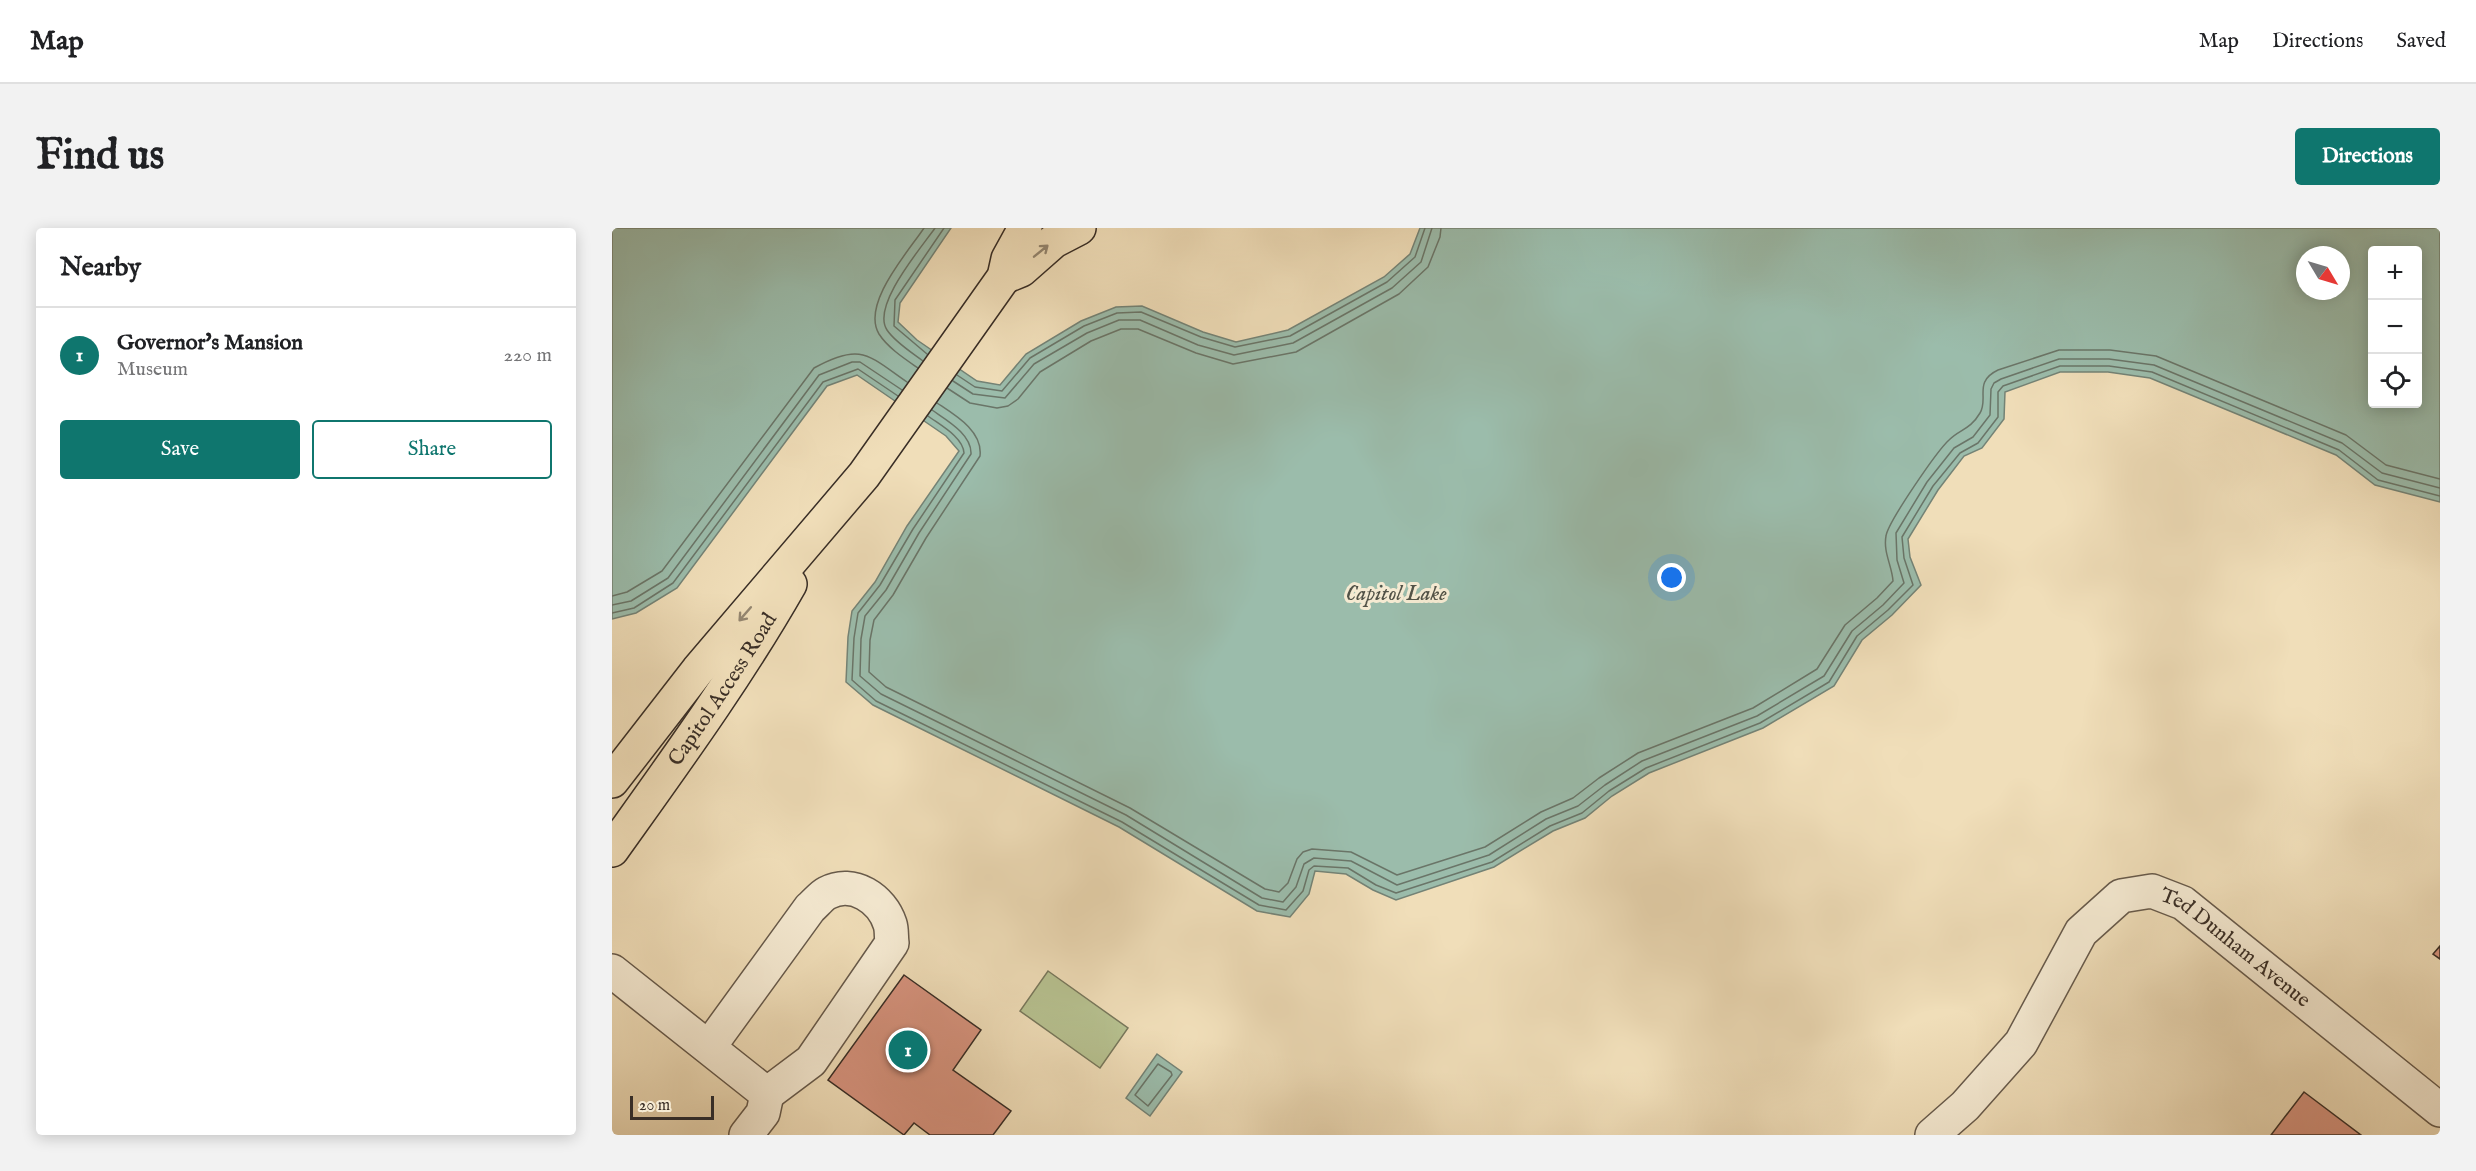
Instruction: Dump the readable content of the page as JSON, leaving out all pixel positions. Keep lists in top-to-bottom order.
{
  "streets": {
    "main road": ["Capitol Access Road"],
    "street": ["Ted Dunham Avenue"]
  },
  "water": ["Capitol Lake"],
  "scale_bar": "20 m",
  "north": "bottom right",
  "page": {
    "header": "Map",
    "nav": ["Map", "Directions", "Saved"],
    "buttons": [
      "Directions",
      ["Save", "Share"]
    ],
    "title": "Find us",
    "heading": "Nearby",
    "map_buttons": ["+", "−"],
    "list": [
      {
        "mark": "1",
        "name": "Governor's Mansion",
        "note": "Museum",
        "value": "220 m"
      }
    ],
    "pins": "1",
    "scale": "20 m"
  }
}
